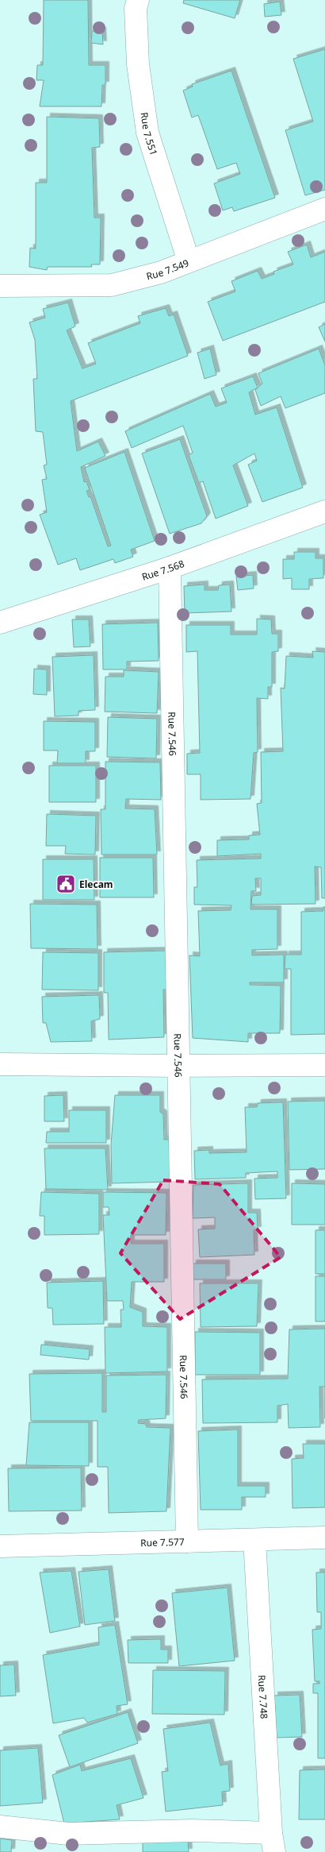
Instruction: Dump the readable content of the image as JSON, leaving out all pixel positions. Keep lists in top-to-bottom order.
{
  "streets": {
    "street": [
      "Rue 7.551",
      "Rue 7.549",
      "Rue 7.568",
      "Rue 7.546",
      "Rue 7.577",
      "Rue 7.748"
    ]
  },
  "crossings": [
    ["Rue 7.551", "Rue 7.549"],
    ["Rue 7.568", "Rue 7.546"],
    ["Rue 7.546", "Rue 7.577"],
    ["Rue 7.577", "Rue 7.748"]
  ],
  "places": {
    "public building": ["Elecam"]
  }
}
